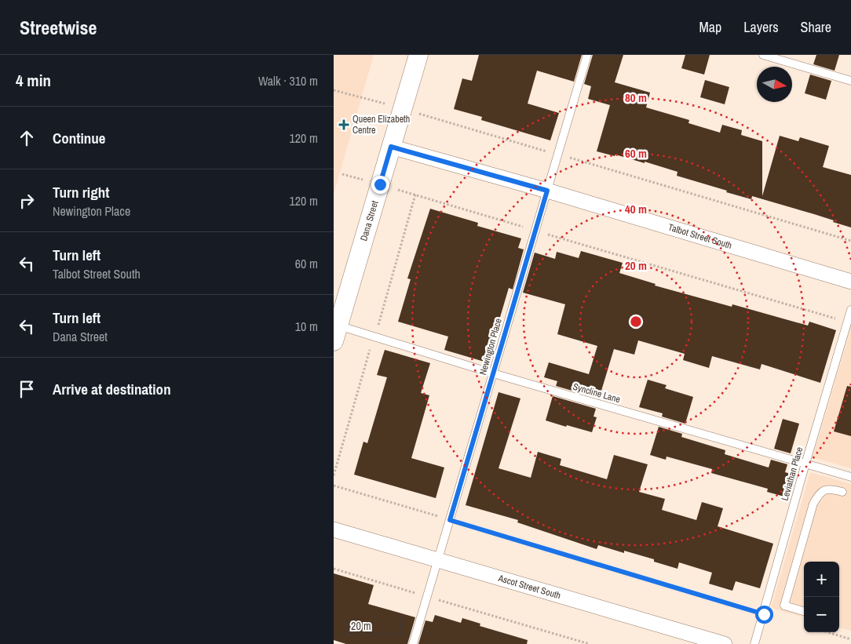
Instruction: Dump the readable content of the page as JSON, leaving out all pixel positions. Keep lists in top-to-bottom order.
{
  "streets": {
    "street": ["Dana Street", "Talbot Street South", "Ascot Street South"],
    "lane": ["Newington Place", "Syncline Lane", "Leviathan Place"]
  },
  "crossings": [
    ["Dana Street", "Talbot Street South"],
    ["Dana Street", "Syncline Lane"],
    ["Talbot Street South", "Newington Place"],
    ["Newington Place", "Syncline Lane"],
    ["Newington Place", "Ascot Street South"],
    ["Syncline Lane", "Leviathan Place"]
  ],
  "places": {
    "health": ["Queen Elizabeth Centre"]
  },
  "scale_bar": "20 m",
  "north": "right",
  "page": {
    "header": "Streetwise",
    "nav": ["Map", "Layers", "Share"],
    "heading": ["4 min", "Walk · 310 m"],
    "list": [
      ["Continue", "120 m"],
      ["Turn right", "Newington Place", "120 m"],
      ["Turn left", "Talbot Street South", "60 m"],
      ["Turn left", "Dana Street", "10 m"],
      "Arrive at destination"
    ],
    "map_buttons": ["+", "−"],
    "scale": "20 m"
  },
  "rings": [
    "80 m",
    "60 m",
    "40 m",
    "20 m"
  ]
}
